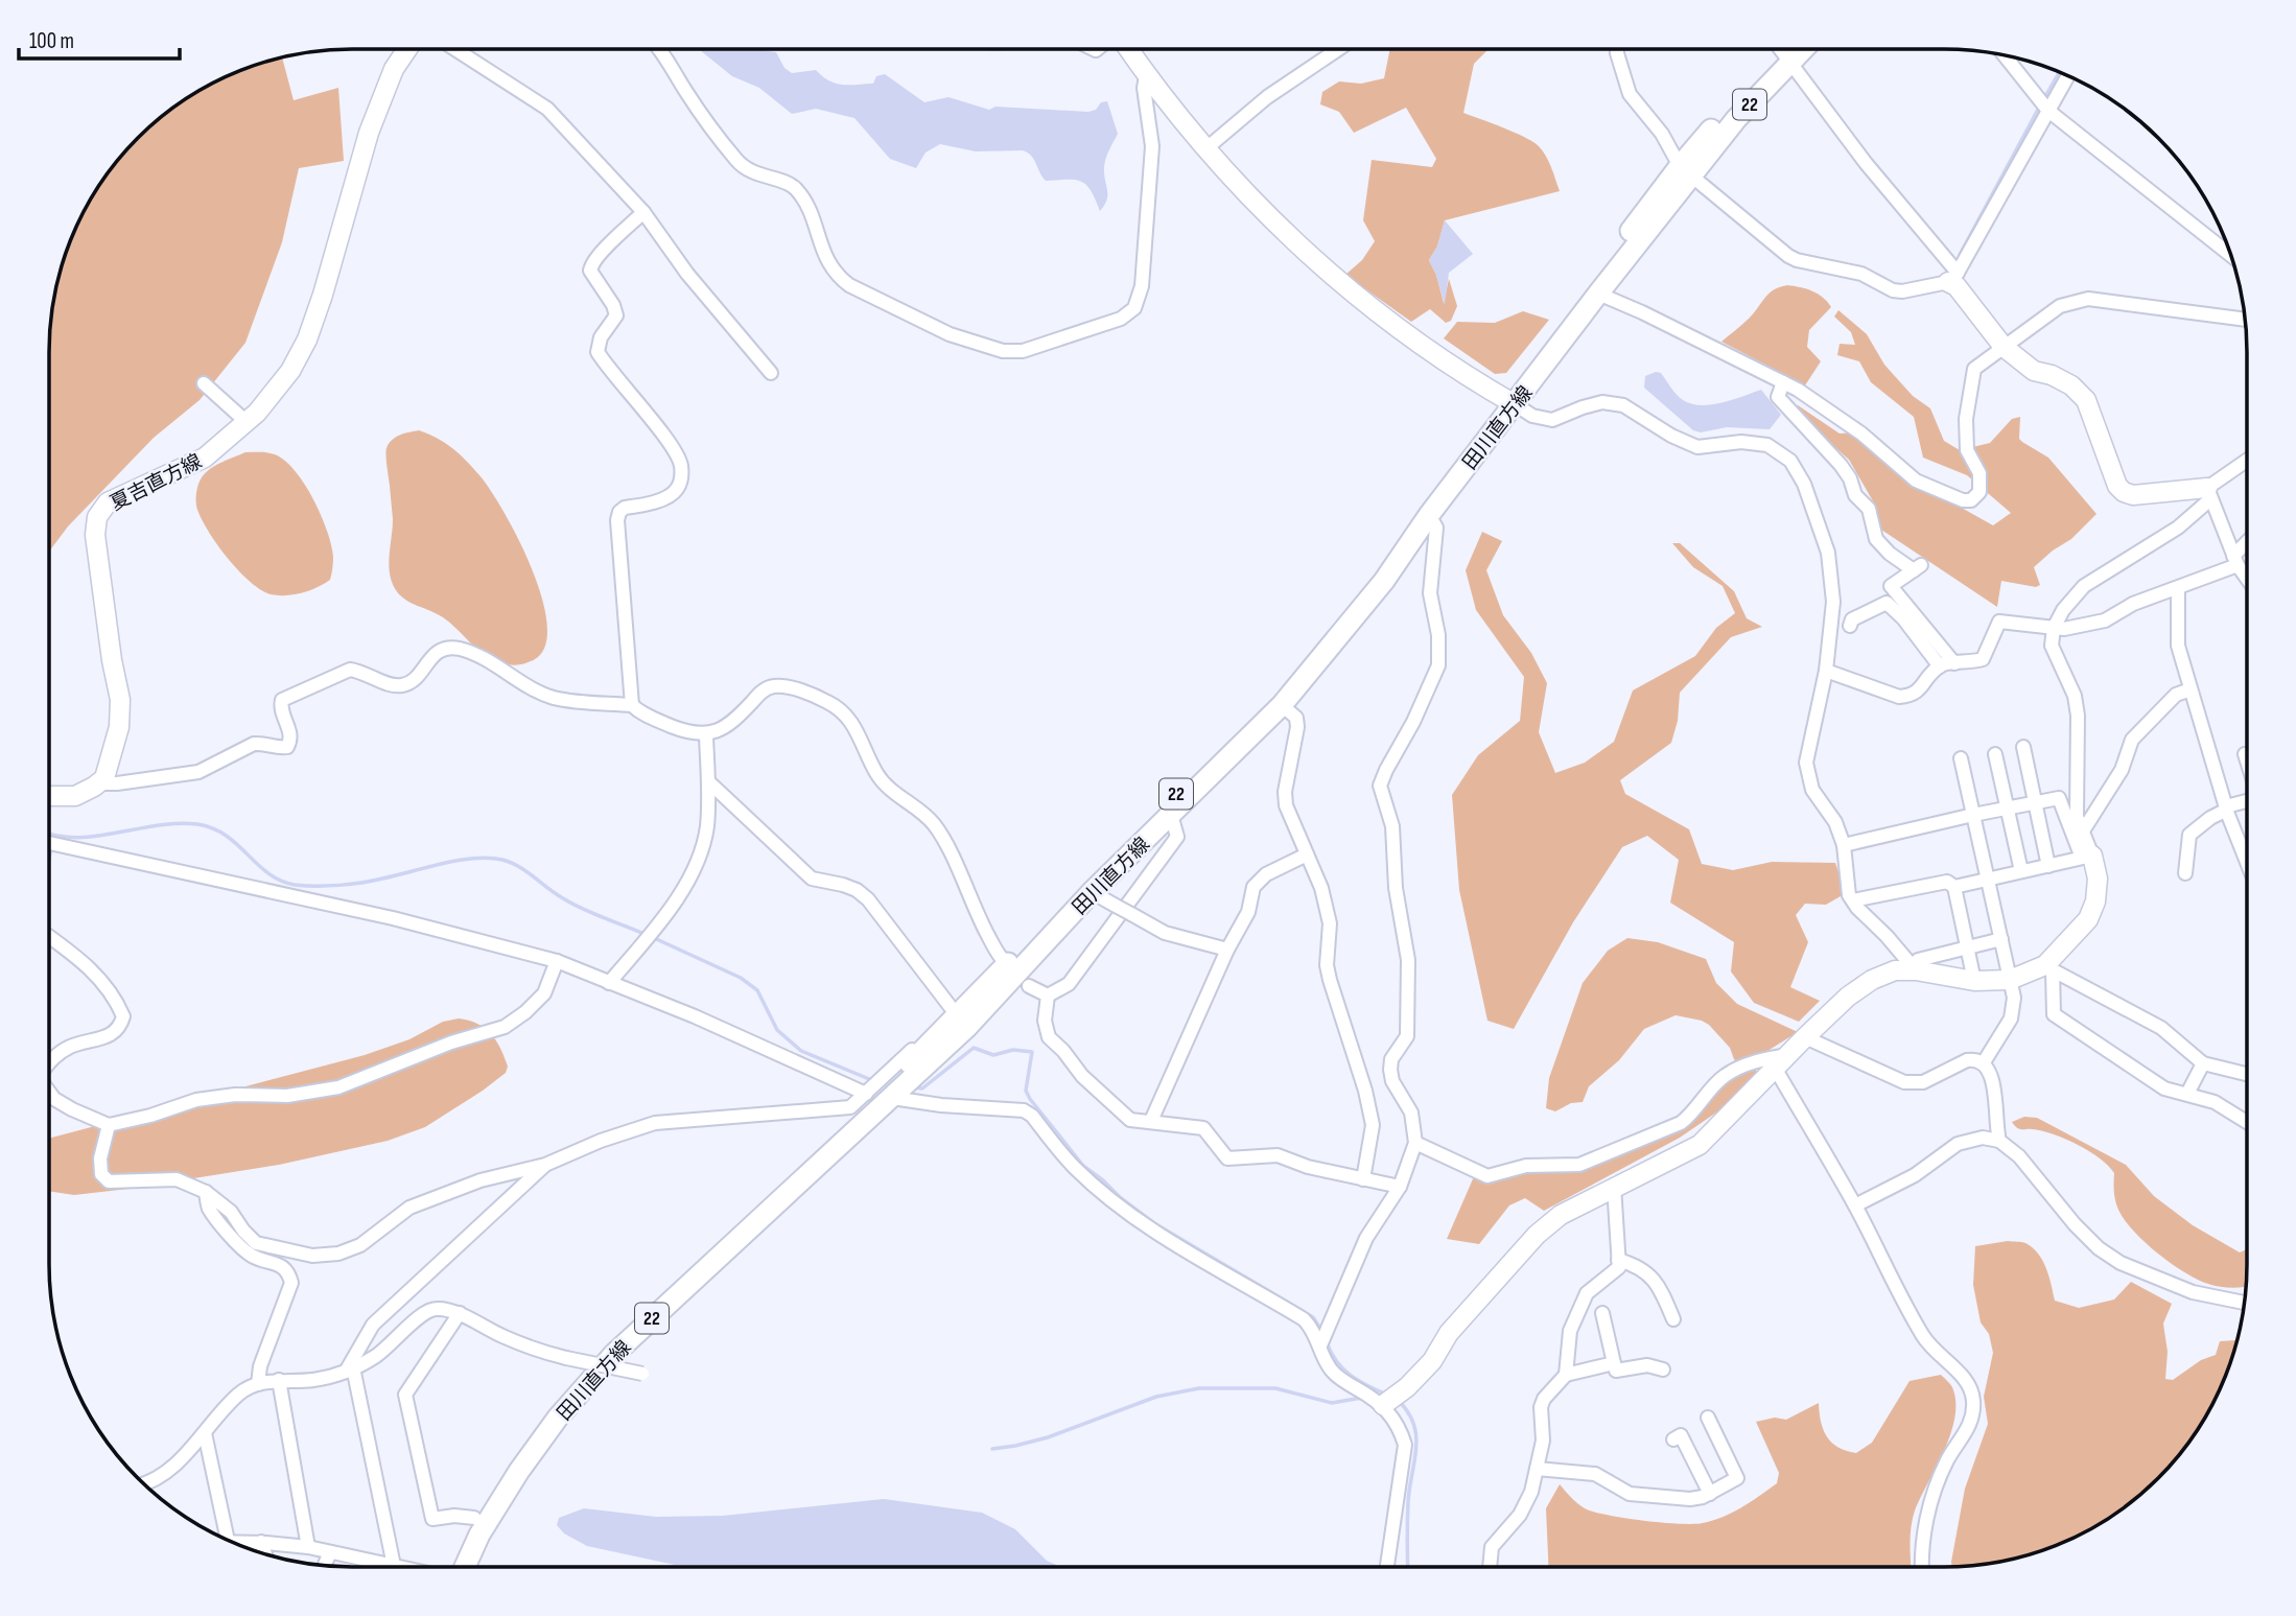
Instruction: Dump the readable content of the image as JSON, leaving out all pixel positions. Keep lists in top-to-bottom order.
{
  "streets": {
    "main road": ["22", "田川直方線"],
    "street": ["夏吉直方線"]
  },
  "scale_bar": "100 m"
}
